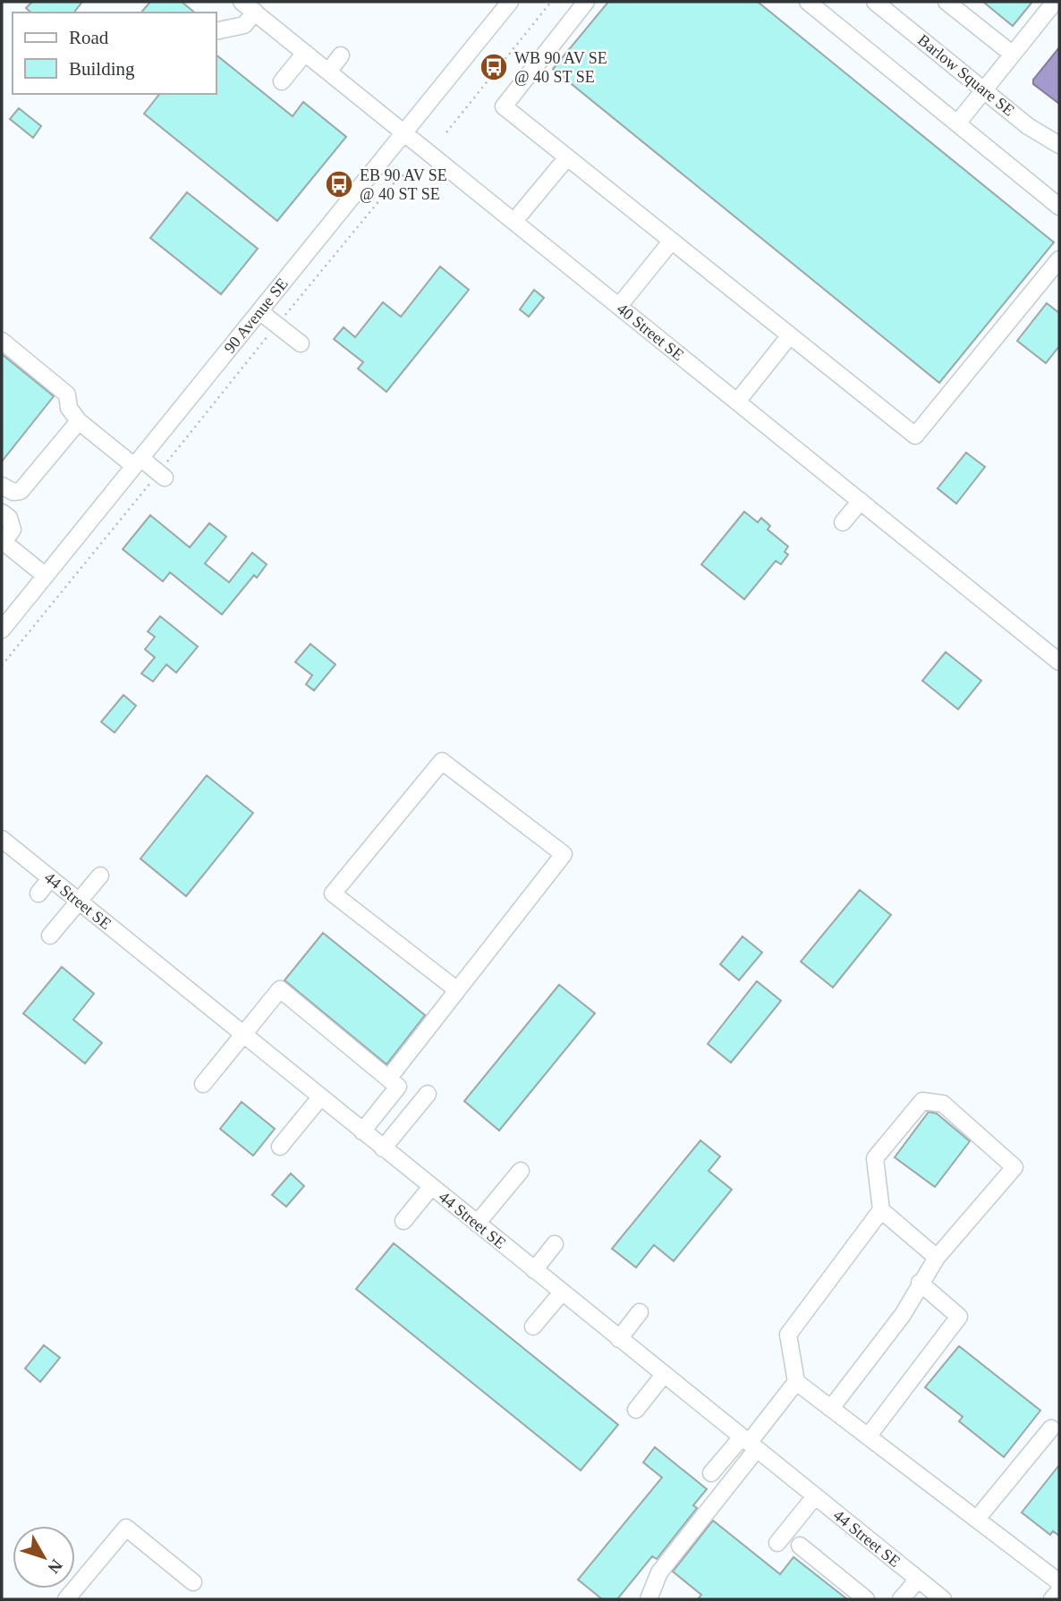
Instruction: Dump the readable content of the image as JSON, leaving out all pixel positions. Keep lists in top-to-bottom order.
{
  "streets": {
    "street": [
      "Barlow Square SE",
      "90 Avenue SE",
      "40 Street SE",
      "44 Street SE"
    ]
  },
  "crossings": [
    ["90 Avenue SE", "40 Street SE"]
  ],
  "places": {
    "bus stop": ["WB 90 AV SE @ 40 ST SE", "EB 90 AV SE @ 40 ST SE"]
  },
  "legend": ["Road", "Building"],
  "north": "bottom right"
}
